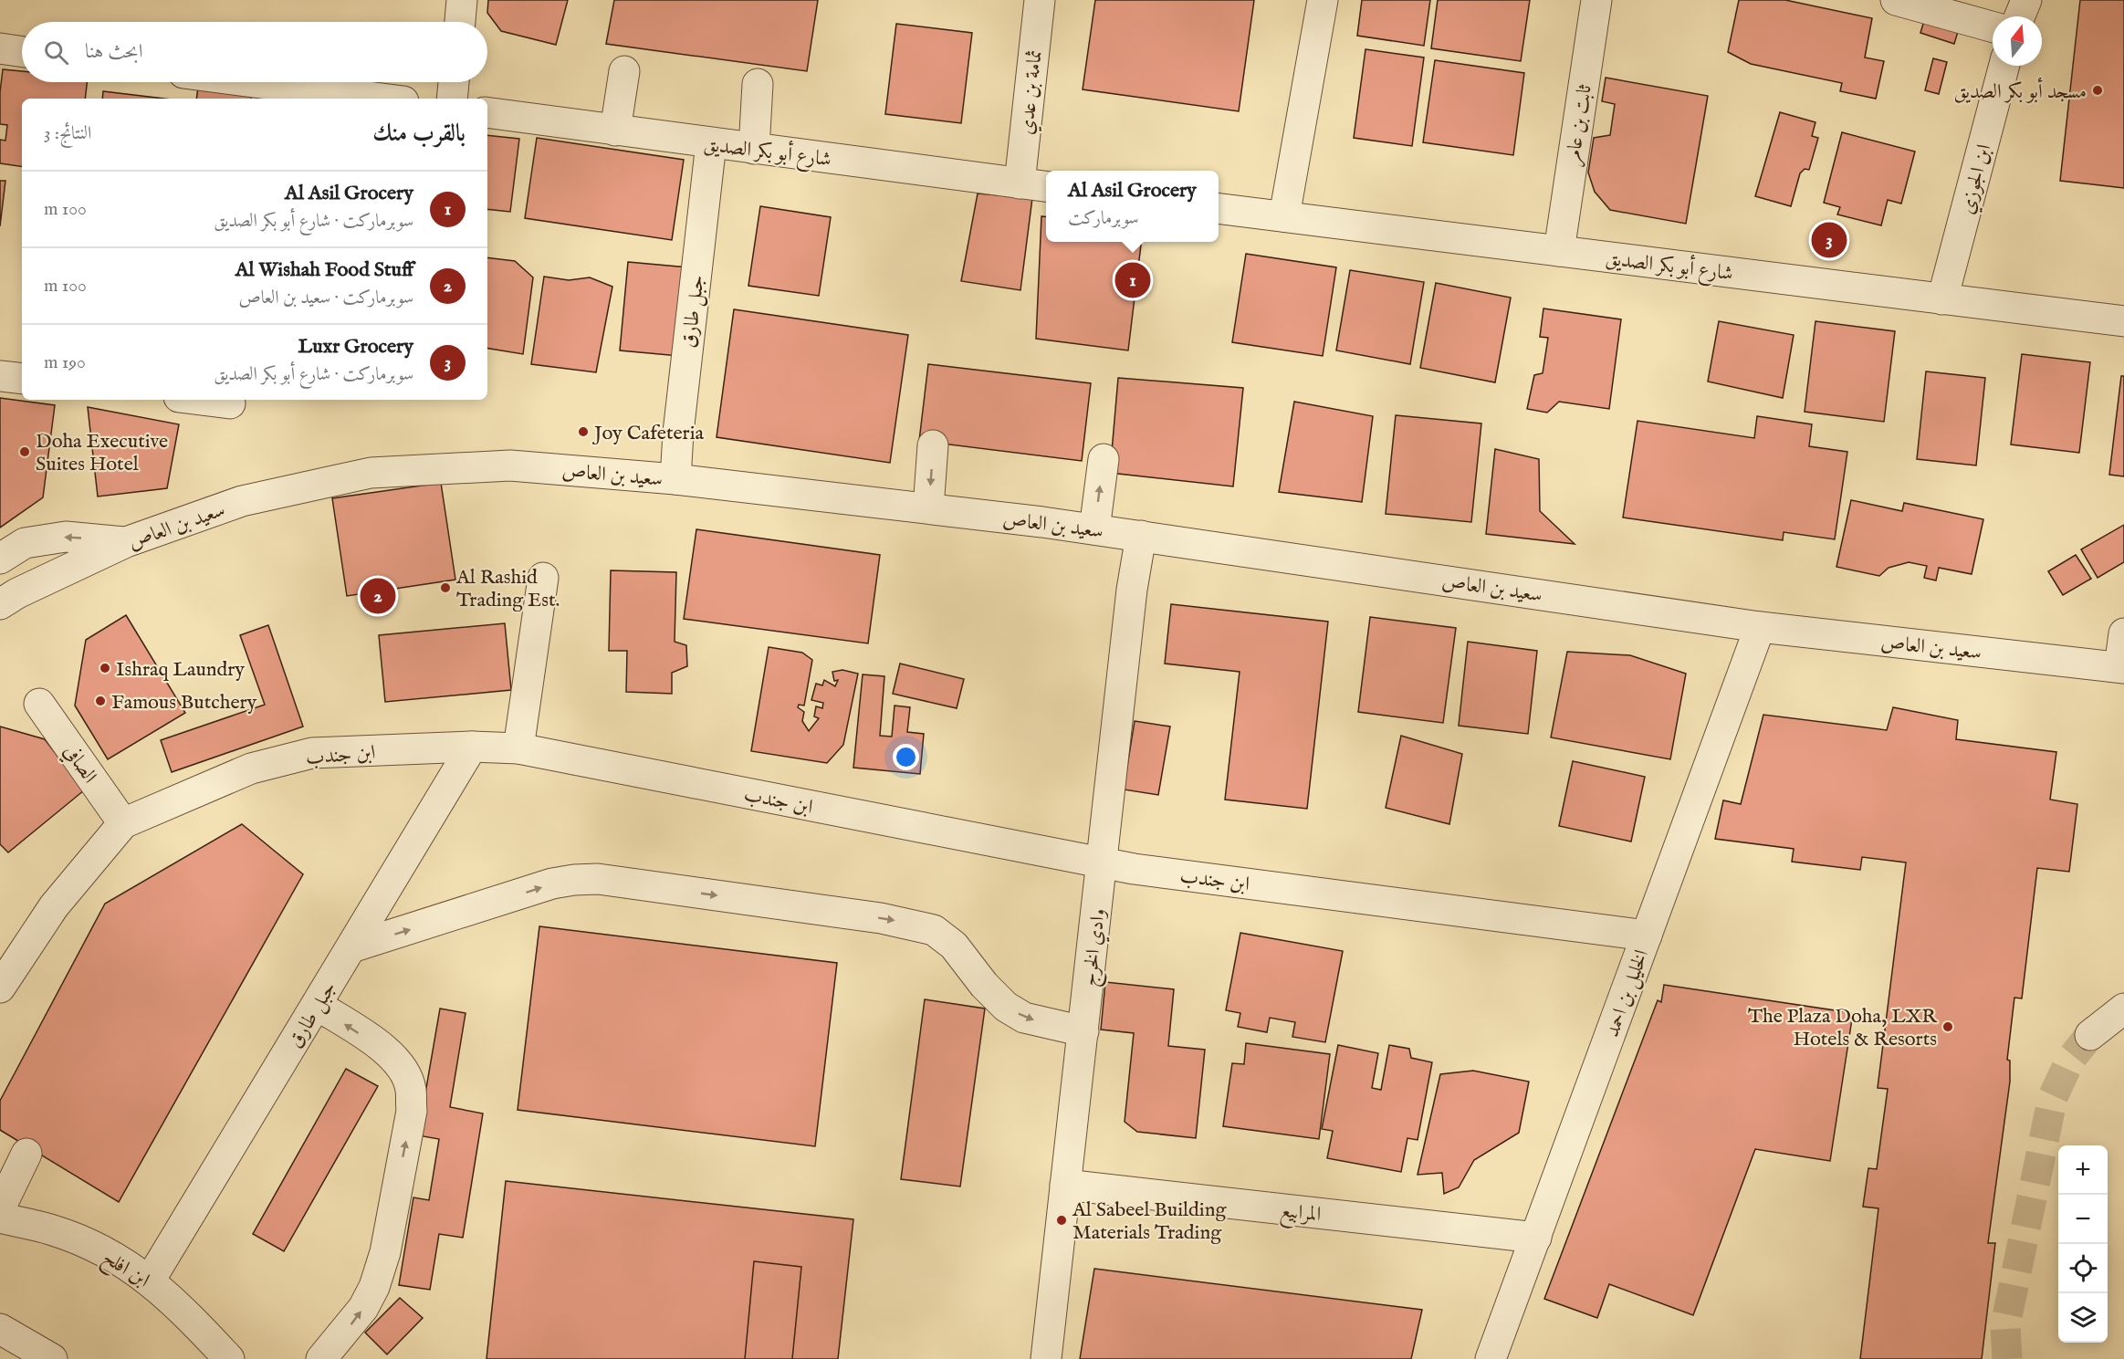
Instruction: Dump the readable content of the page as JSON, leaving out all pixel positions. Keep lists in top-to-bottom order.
{
  "streets": {
    "street": [
      "ثمامة بن عدي",
      "ثابت بن عامر",
      "شارع أبو بكر الصديق",
      "ابن الجوزي",
      "جبل طارق",
      "سعيد بن العاص",
      "ابن جندب",
      "الصافي",
      "وادي الخرج",
      "الخليل بن احمد",
      "المرابيع",
      "ابن افلح"
    ]
  },
  "crossings": [
    ["ثمامة بن عدي", "شارع أبو بكر الصديق"],
    ["ثابت بن عامر", "شارع أبو بكر الصديق"],
    ["شارع أبو بكر الصديق", "ابن الجوزي"],
    ["شارع أبو بكر الصديق", "جبل طارق"],
    ["جبل طارق", "سعيد بن العاص"],
    ["جبل طارق", "ابن جندب"],
    ["جبل طارق", "ابن افلح"],
    ["سعيد بن العاص", "وادي الخرج"],
    ["سعيد بن العاص", "الخليل بن احمد"],
    ["ابن جندب", "الصافي"],
    ["ابن جندب", "وادي الخرج"],
    ["ابن جندب", "الخليل بن احمد"],
    ["وادي الخرج", "المرابيع"],
    ["الخليل بن احمد", "المرابيع"]
  ],
  "places": [
    "مسجد أبو بكر الصديق",
    "Joy Cafeteria",
    "Doha Executive Suites Hotel",
    "Al Rashid Trading Est.",
    "Ishraq Laundry",
    "Famous Butchery",
    "The Plaza Doha, LXR Hotels & Resorts",
    "Al Sabeel Building Materials Trading"
  ],
  "north": "top",
  "page": {
    "search": "ابحث هنا",
    "heading": ["بالقرب منك", "النتائج: 3"],
    "list": [
      {
        "mark": "1",
        "name": "Al Asil Grocery",
        "note": "سوبرماركت · شارع أبو بكر الصديق",
        "value": "100 m"
      },
      {
        "mark": "2",
        "name": "Al Wishah Food Stuff",
        "note": "سوبرماركت · سعيد بن العاص",
        "value": "100 m"
      },
      {
        "mark": "3",
        "name": "Luxr Grocery",
        "note": "سوبرماركت · شارع أبو بكر الصديق",
        "value": "190 m"
      }
    ],
    "popup": ["Al Asil Grocery", "سوبرماركت"],
    "pins": ["3", "1", "2"],
    "map_buttons": ["+", "−"]
  }
}
